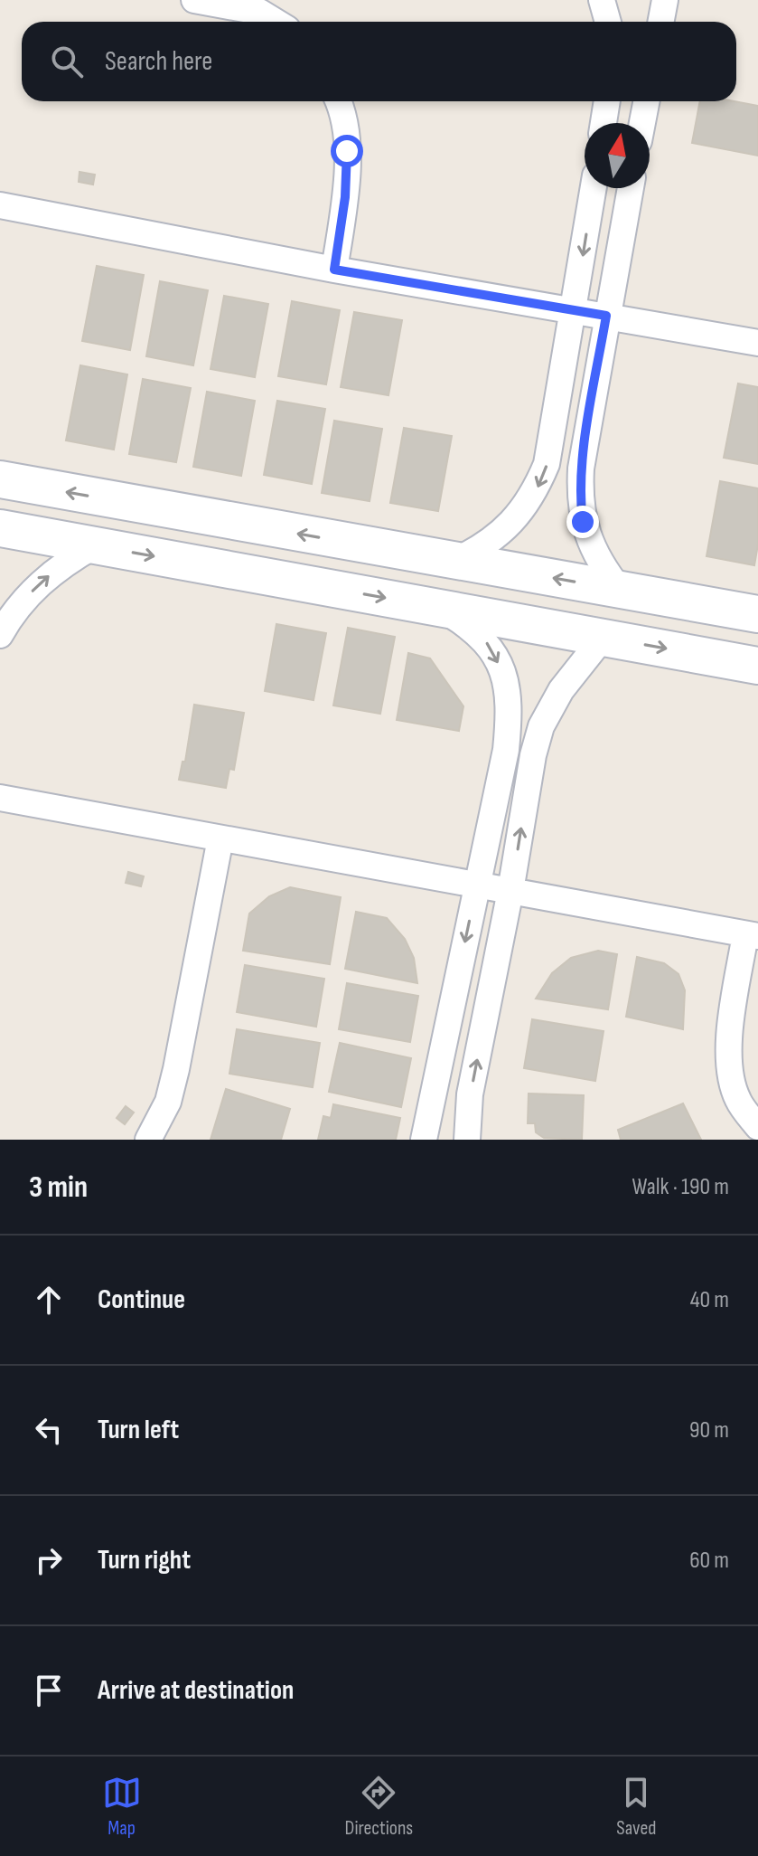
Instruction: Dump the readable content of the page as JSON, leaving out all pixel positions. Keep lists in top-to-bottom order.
{
  "north": "top",
  "page": {
    "search": "Search here",
    "heading": ["3 min", "Walk · 190 m"],
    "list": [
      ["Continue", "40 m"],
      ["Turn left", "90 m"],
      ["Turn right", "60 m"],
      "Arrive at destination"
    ],
    "nav": ["Map", "Directions", "Saved"]
  }
}
